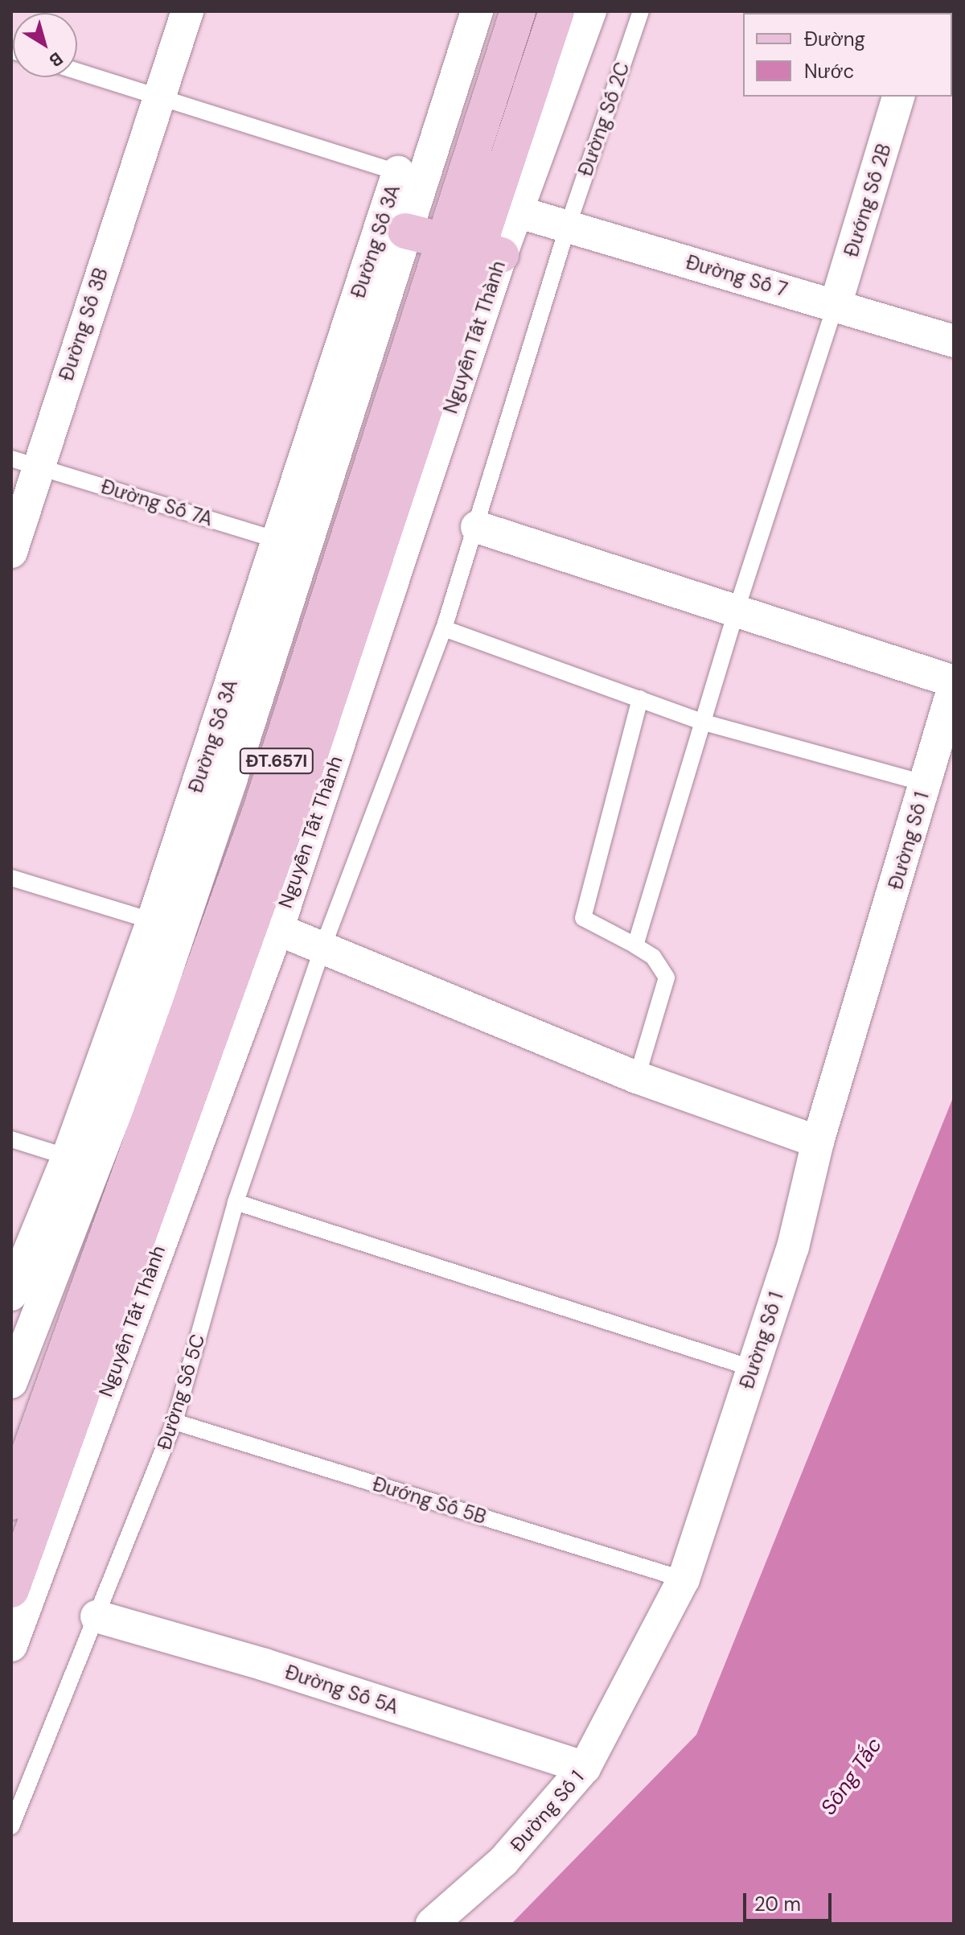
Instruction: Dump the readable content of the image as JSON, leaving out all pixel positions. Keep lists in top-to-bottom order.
{
  "streets": {
    "main road": ["Nguyễn Tất Thành", "ĐT.657I"],
    "street": [
      "Đướng Số 2B",
      "Đường Số 3A",
      "Đường Số 7",
      "Đường Số 3B",
      "Đường Số 1",
      "Đường Số 5A"
    ],
    "lane": [
      "Đường Số 2C",
      "Đường Số 7A",
      "Đường Số 5C",
      "Đướng Số 5B"
    ]
  },
  "crossings": [
    ["Đường Số 2C", "Đường Số 7"],
    ["Đường Số 2C", "Đường Số 5C"],
    ["Đướng Số 2B", "Đường Số 7"],
    ["Đường Số 3A", "Đường Số 7A"],
    ["Đường Số 7", "Nguyễn Tất Thành"],
    ["Đường Số 3B", "Đường Số 7A"],
    ["Đường Số 1", "Đướng Số 5B"],
    ["Đường Số 1", "Đường Số 5A"],
    ["Đường Số 5C", "Đướng Số 5B"],
    ["Đường Số 5C", "Đường Số 5A"]
  ],
  "water": ["Sông Tắc"],
  "legend": ["Đường", "Nước"],
  "scale_bar": "20 m",
  "north": "bottom right"
}
